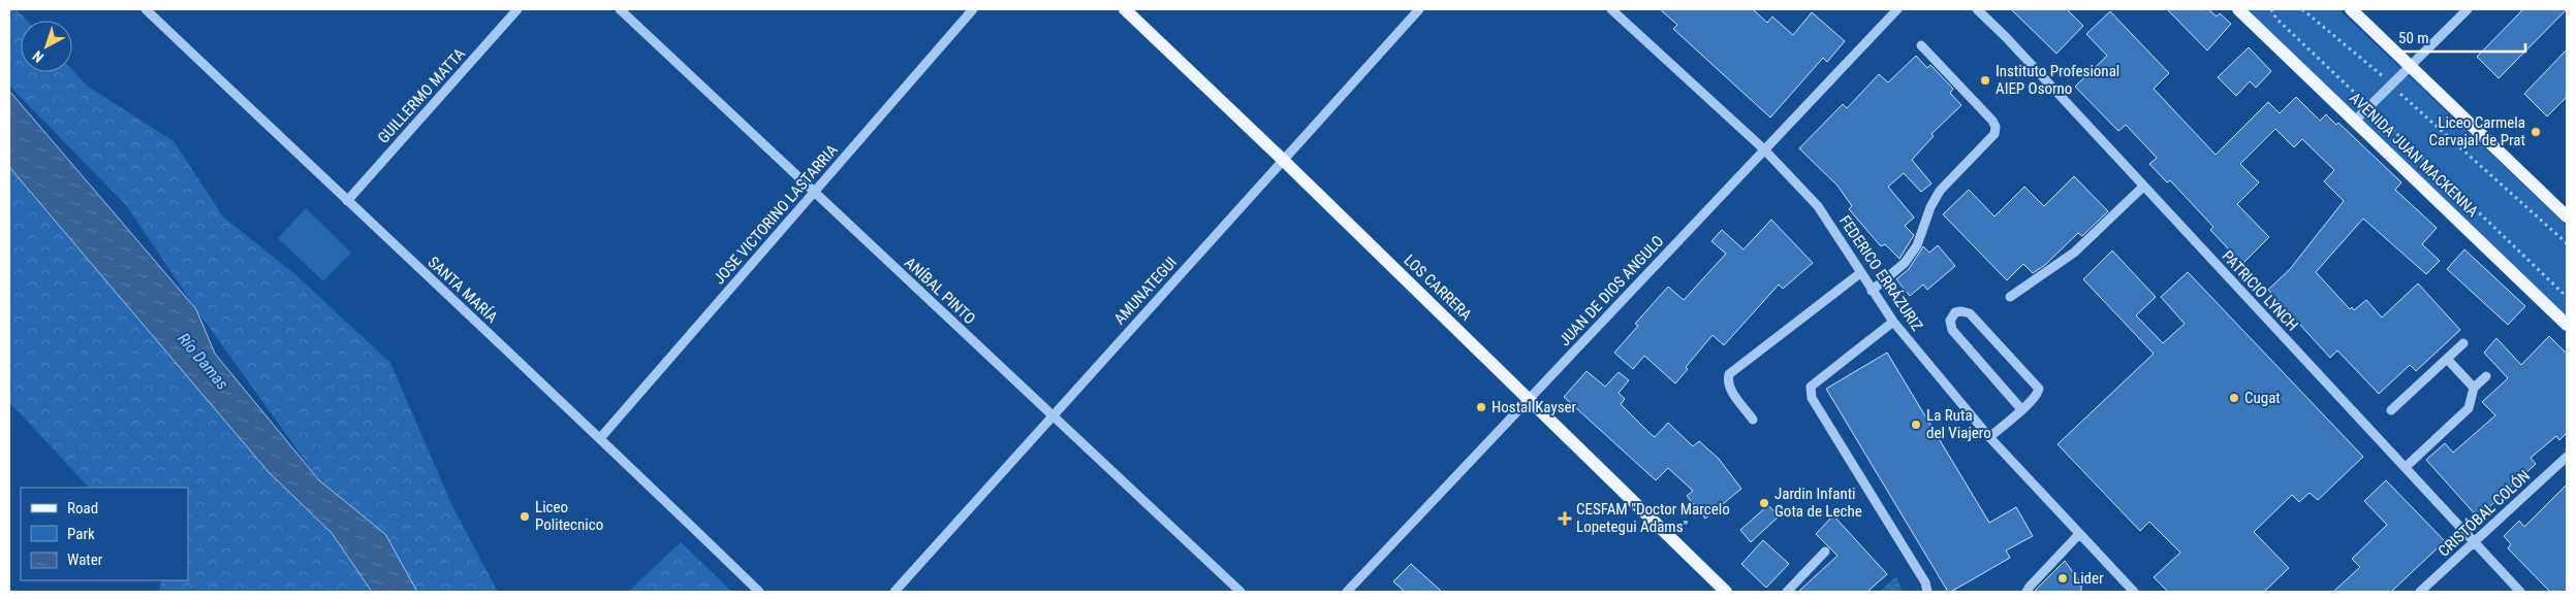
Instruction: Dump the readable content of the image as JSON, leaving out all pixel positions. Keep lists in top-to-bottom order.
{
  "streets": {
    "main road": ["AVENIDA JUAN MACKENNA", "LOS CARRERA"],
    "street": [
      "GUILLERMO MATTA",
      "JOSE VICTORINO LASTARRIA",
      "FEDERICO ERRÁZURIZ",
      "SANTA MARÍA",
      "ANÍBAL PINTO",
      "AMUNATEGUI",
      "JUAN DE DIOS ANGULO",
      "PATRICIO LYNCH",
      "CRISTÓBAL COLÓN"
    ]
  },
  "crossings": [
    ["GUILLERMO MATTA", "SANTA MARÍA"],
    ["JOSE VICTORINO LASTARRIA", "SANTA MARÍA"],
    ["JOSE VICTORINO LASTARRIA", "ANÍBAL PINTO"],
    ["FEDERICO ERRÁZURIZ", "JUAN DE DIOS ANGULO"],
    ["LOS CARRERA", "AMUNATEGUI"],
    ["LOS CARRERA", "JUAN DE DIOS ANGULO"],
    ["ANÍBAL PINTO", "AMUNATEGUI"],
    ["PATRICIO LYNCH", "CRISTÓBAL COLÓN"]
  ],
  "water": ["Río Damas"],
  "places": {
    "other": [
      "Instituto Profesional AIEP Osorno",
      "Liceo Carmela Carvajal de Prat",
      "Cugat",
      "Hostal Kayser",
      "La Ruta del Viajero",
      "Jardin Infanti Gota de Leche",
      "Liceo Politecnico",
      "Lider"
    ],
    "health": ["CESFAM \"Doctor Marcelo Lopetegui Adams\""]
  },
  "legend": ["Road", "Park", "Water"],
  "scale_bar": "50 m",
  "north": "bottom left"
}
